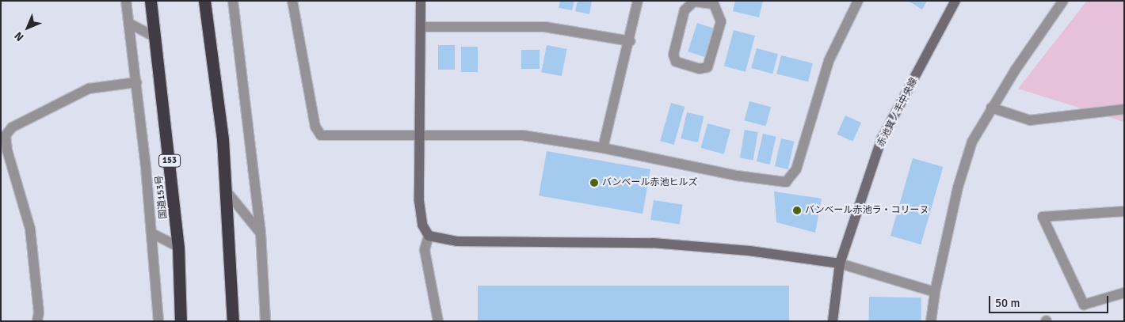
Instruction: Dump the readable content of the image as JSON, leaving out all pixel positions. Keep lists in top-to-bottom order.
{
  "streets": {
    "highway": ["153", "国道153号"],
    "street": ["赤池箕ノ手中央線"]
  },
  "places": ["バンベール赤池ヒルズ", "バンベール赤池ラ・コリーヌ"],
  "scale_bar": "50 m",
  "north": "bottom left"
}
